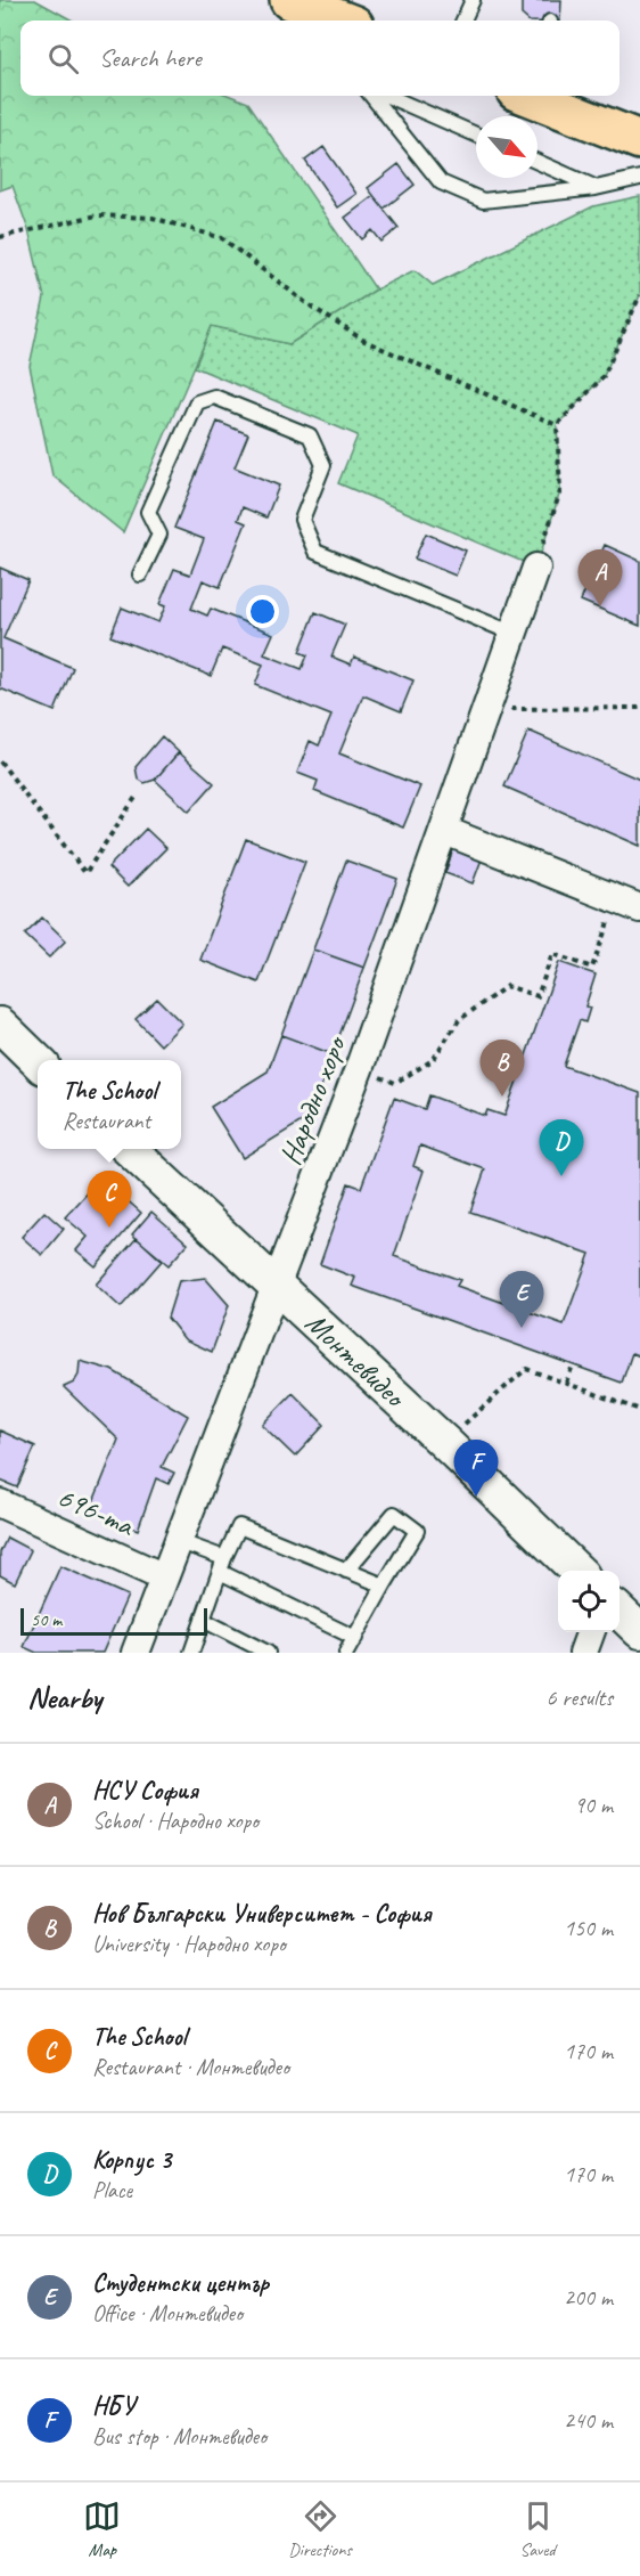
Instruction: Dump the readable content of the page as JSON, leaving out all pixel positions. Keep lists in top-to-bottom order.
{
  "streets": {
    "street": ["Народно хоро", "Монтевидео", "696-та"]
  },
  "crossings": [
    ["Народно хоро", "Монтевидео"],
    ["Народно хоро", "696-та"]
  ],
  "scale_bar": "50 m",
  "north": "bottom right",
  "page": {
    "search": "Search here",
    "pins": [
      "A",
      "B",
      "D",
      "C",
      "E",
      "F"
    ],
    "popup": ["The School", "Restaurant"],
    "scale": "50 m",
    "heading": ["Nearby", "6 results"],
    "list": [
      {
        "mark": "A",
        "name": "НСУ София",
        "note": "School · Народно хоро",
        "value": "90 m"
      },
      {
        "mark": "B",
        "name": "Нов Български Университет - София",
        "note": "University · Народно хоро",
        "value": "150 m"
      },
      {
        "mark": "C",
        "name": "The School",
        "note": "Restaurant · Монтевидео",
        "value": "170 m"
      },
      {
        "mark": "D",
        "name": "Корпус 3",
        "note": "Place",
        "value": "170 m"
      },
      {
        "mark": "E",
        "name": "Студентски център",
        "note": "Office · Монтевидео",
        "value": "200 m"
      },
      {
        "mark": "F",
        "name": "НБУ",
        "note": "Bus stop · Монтевидео",
        "value": "240 m"
      }
    ],
    "nav": ["Map", "Directions", "Saved"]
  }
}
